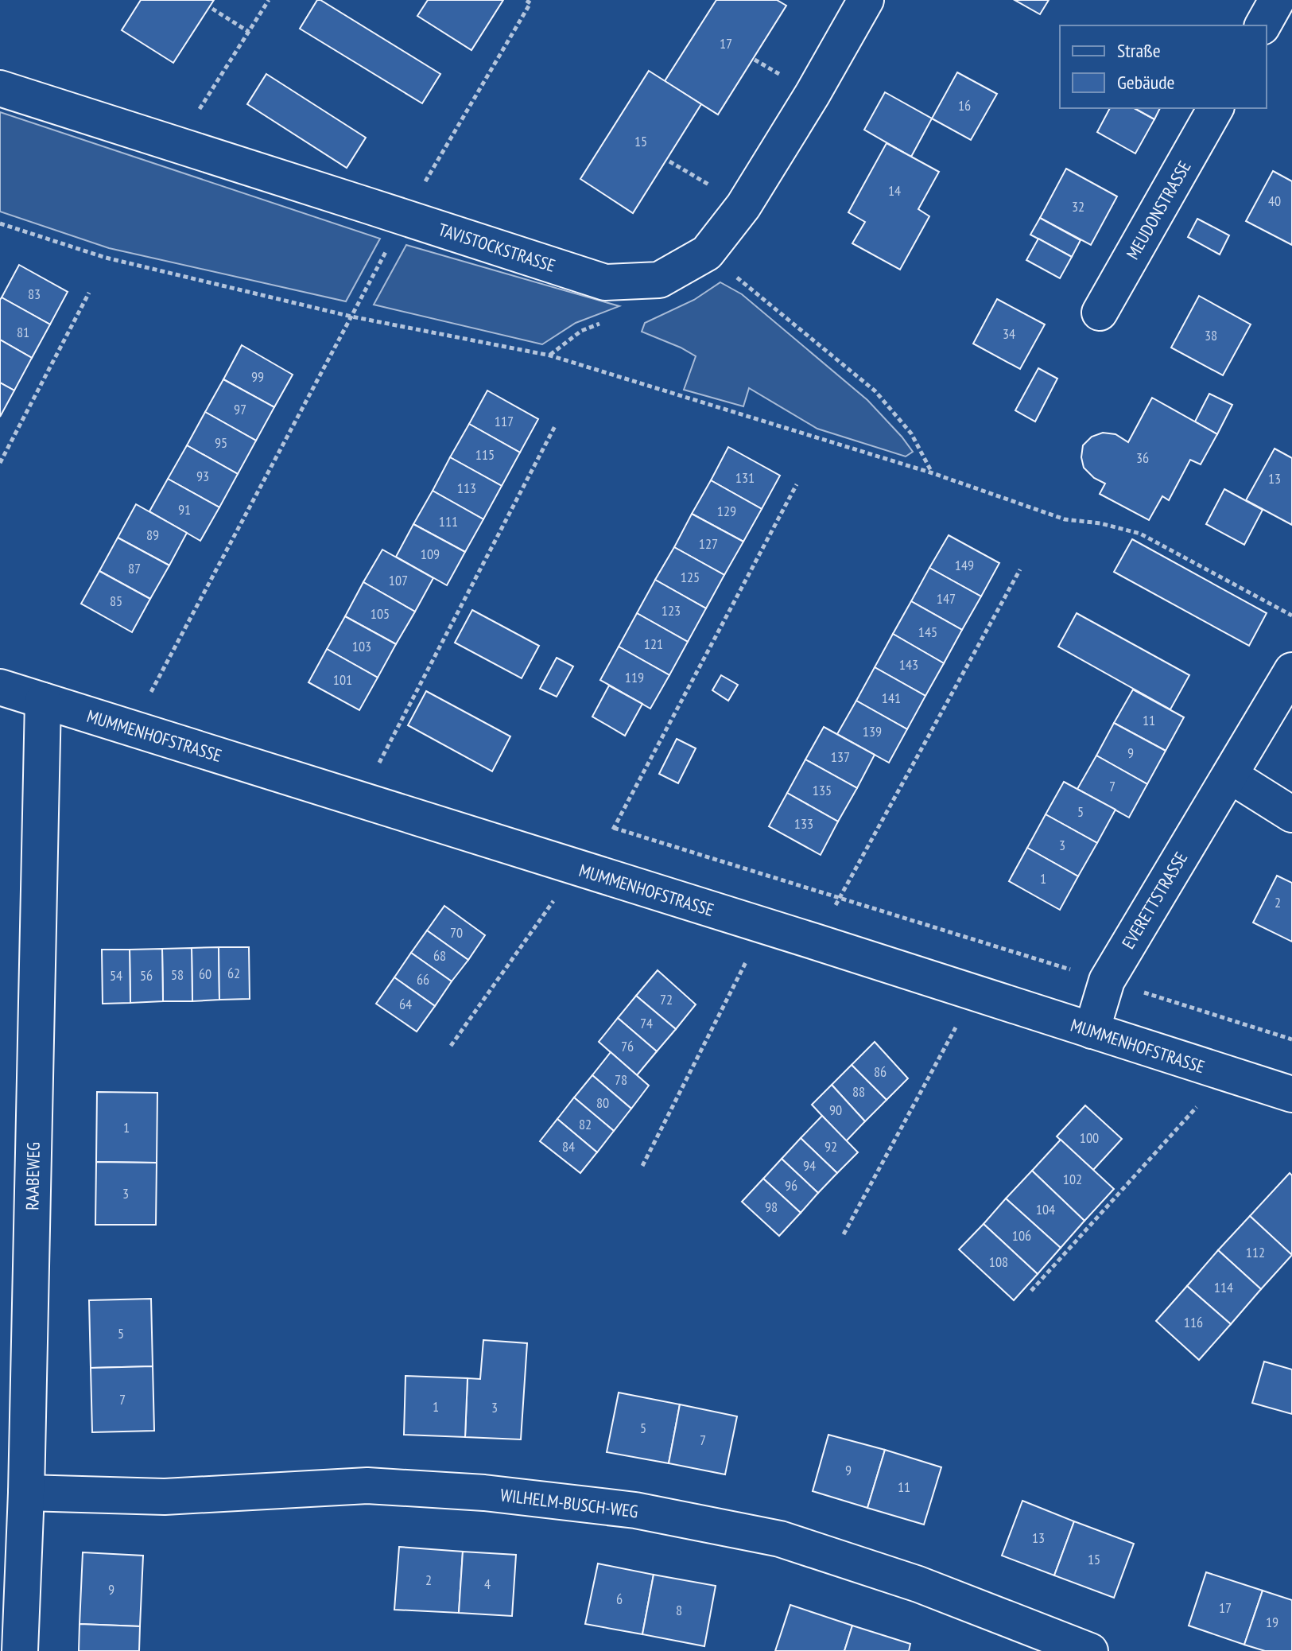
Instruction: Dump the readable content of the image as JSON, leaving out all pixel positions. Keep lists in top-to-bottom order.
{
  "streets": {
    "street": [
      "MEUDONSTRASSE",
      "TAVISTOCKSTRASSE",
      "MUMMENHOFSTRASSE",
      "EVERETTSTRASSE",
      "RAABEWEG",
      "WILHELM-BUSCH-WEG"
    ]
  },
  "crossings": [
    ["MUMMENHOFSTRASSE", "EVERETTSTRASSE"],
    ["MUMMENHOFSTRASSE", "RAABEWEG"],
    ["RAABEWEG", "WILHELM-BUSCH-WEG"]
  ],
  "house_numbers": [
    "17",
    "16",
    "15",
    "14",
    "40",
    "32",
    "83",
    "81",
    "34",
    "38",
    "99",
    "97",
    "117",
    "95",
    "115",
    "36",
    "93",
    "131",
    "13",
    "113",
    "91",
    "129",
    "111",
    "89",
    "127",
    "109",
    "149",
    "87",
    "125",
    "107",
    "147",
    "85",
    "123",
    "105",
    "145",
    "121",
    "103",
    "143",
    "119",
    "101",
    "141",
    "11",
    "139",
    "9",
    "137",
    "7",
    "135",
    "5",
    "133",
    "3",
    "1",
    "2",
    "70",
    "68",
    "62",
    "60",
    "58",
    "54",
    "56",
    "66",
    "72",
    "64",
    "74",
    "76",
    "86",
    "78",
    "88",
    "80",
    "90",
    "82",
    "1",
    "100",
    "84",
    "92",
    "94",
    "102",
    "96",
    "3",
    "98",
    "104",
    "106",
    "112",
    "108",
    "114",
    "116",
    "5",
    "7",
    "1",
    "3",
    "5",
    "7",
    "9",
    "11",
    "13",
    "15",
    "2",
    "4",
    "9",
    "6",
    "17",
    "8",
    "19"
  ],
  "legend": ["Straße", "Gebäude"]
}
